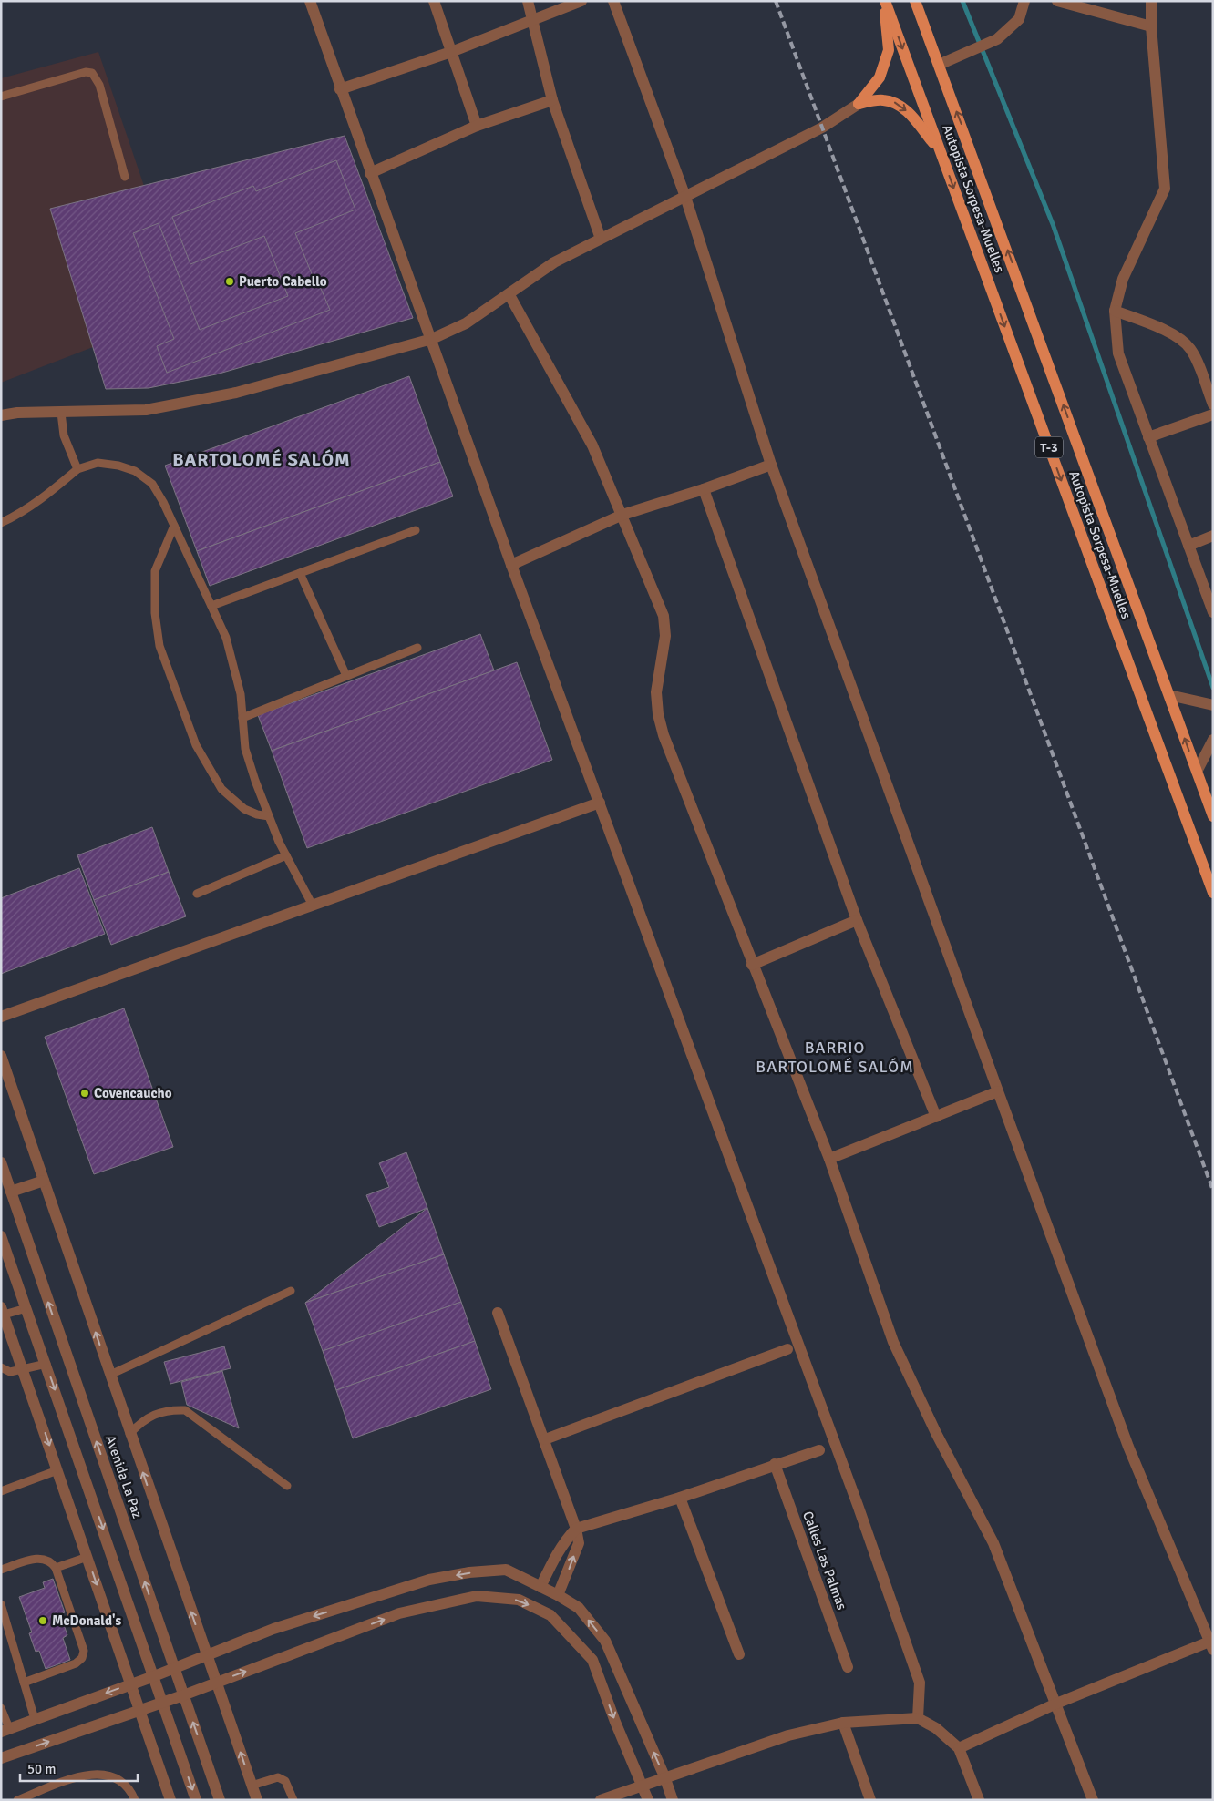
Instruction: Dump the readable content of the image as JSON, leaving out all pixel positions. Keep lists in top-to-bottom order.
{
  "streets": {
    "main road": ["Autopista Sorpesa-Muelles", "T-3"],
    "street": ["Avenida La Paz", "Calles Las Palmas"]
  },
  "districts": ["BARTOLOMÉ SALÓM", "BARRIO BARTOLOMÉ SALÓM"],
  "places": ["Puerto Cabello", "Covencaucho", "McDonald's"],
  "scale_bar": "50 m"
}
